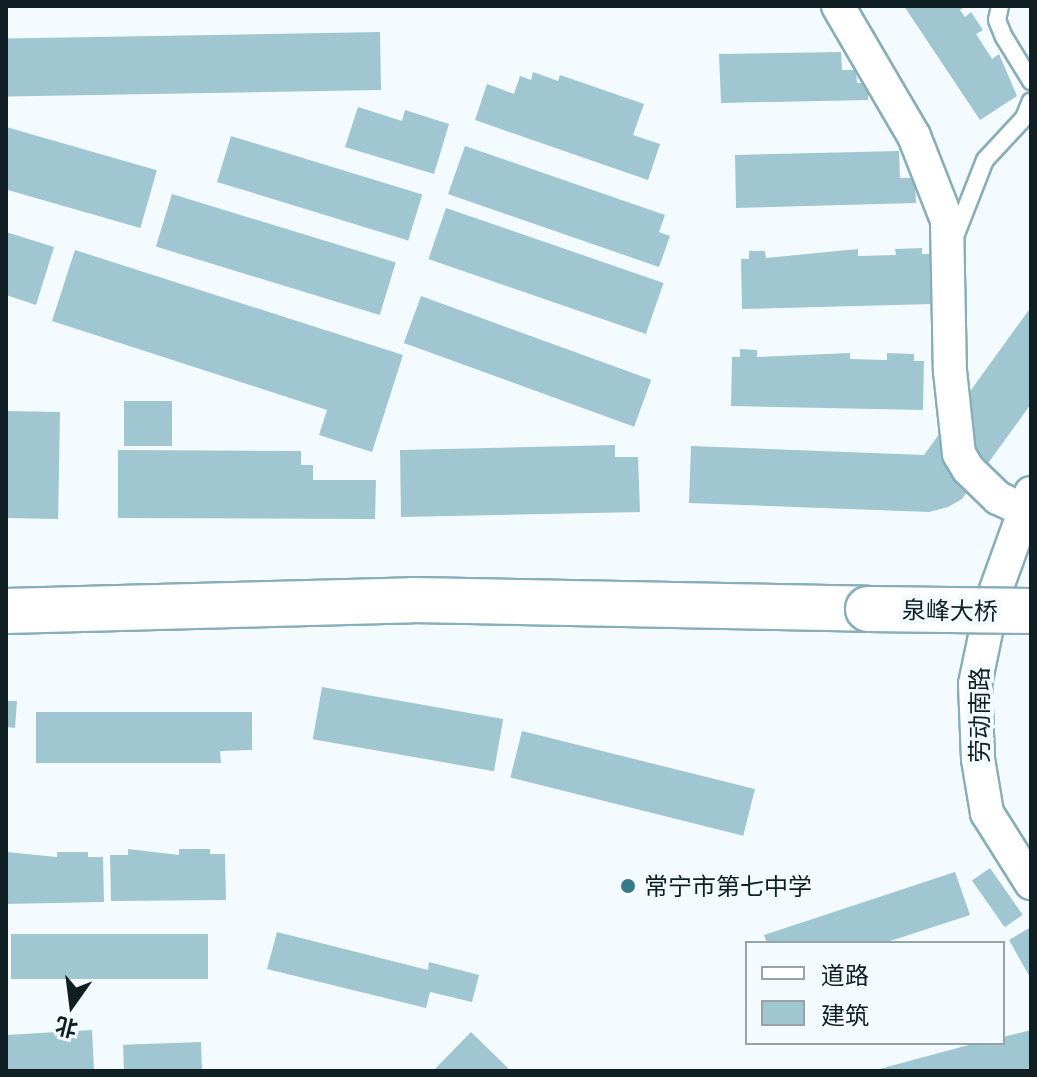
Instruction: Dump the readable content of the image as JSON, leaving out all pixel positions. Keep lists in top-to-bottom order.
{
  "streets": {
    "highway": ["泉峰大桥"],
    "street": ["劳动南路"]
  },
  "places": ["常宁市第七中学"],
  "legend": ["道路", "建筑"],
  "north": "bottom"
}
